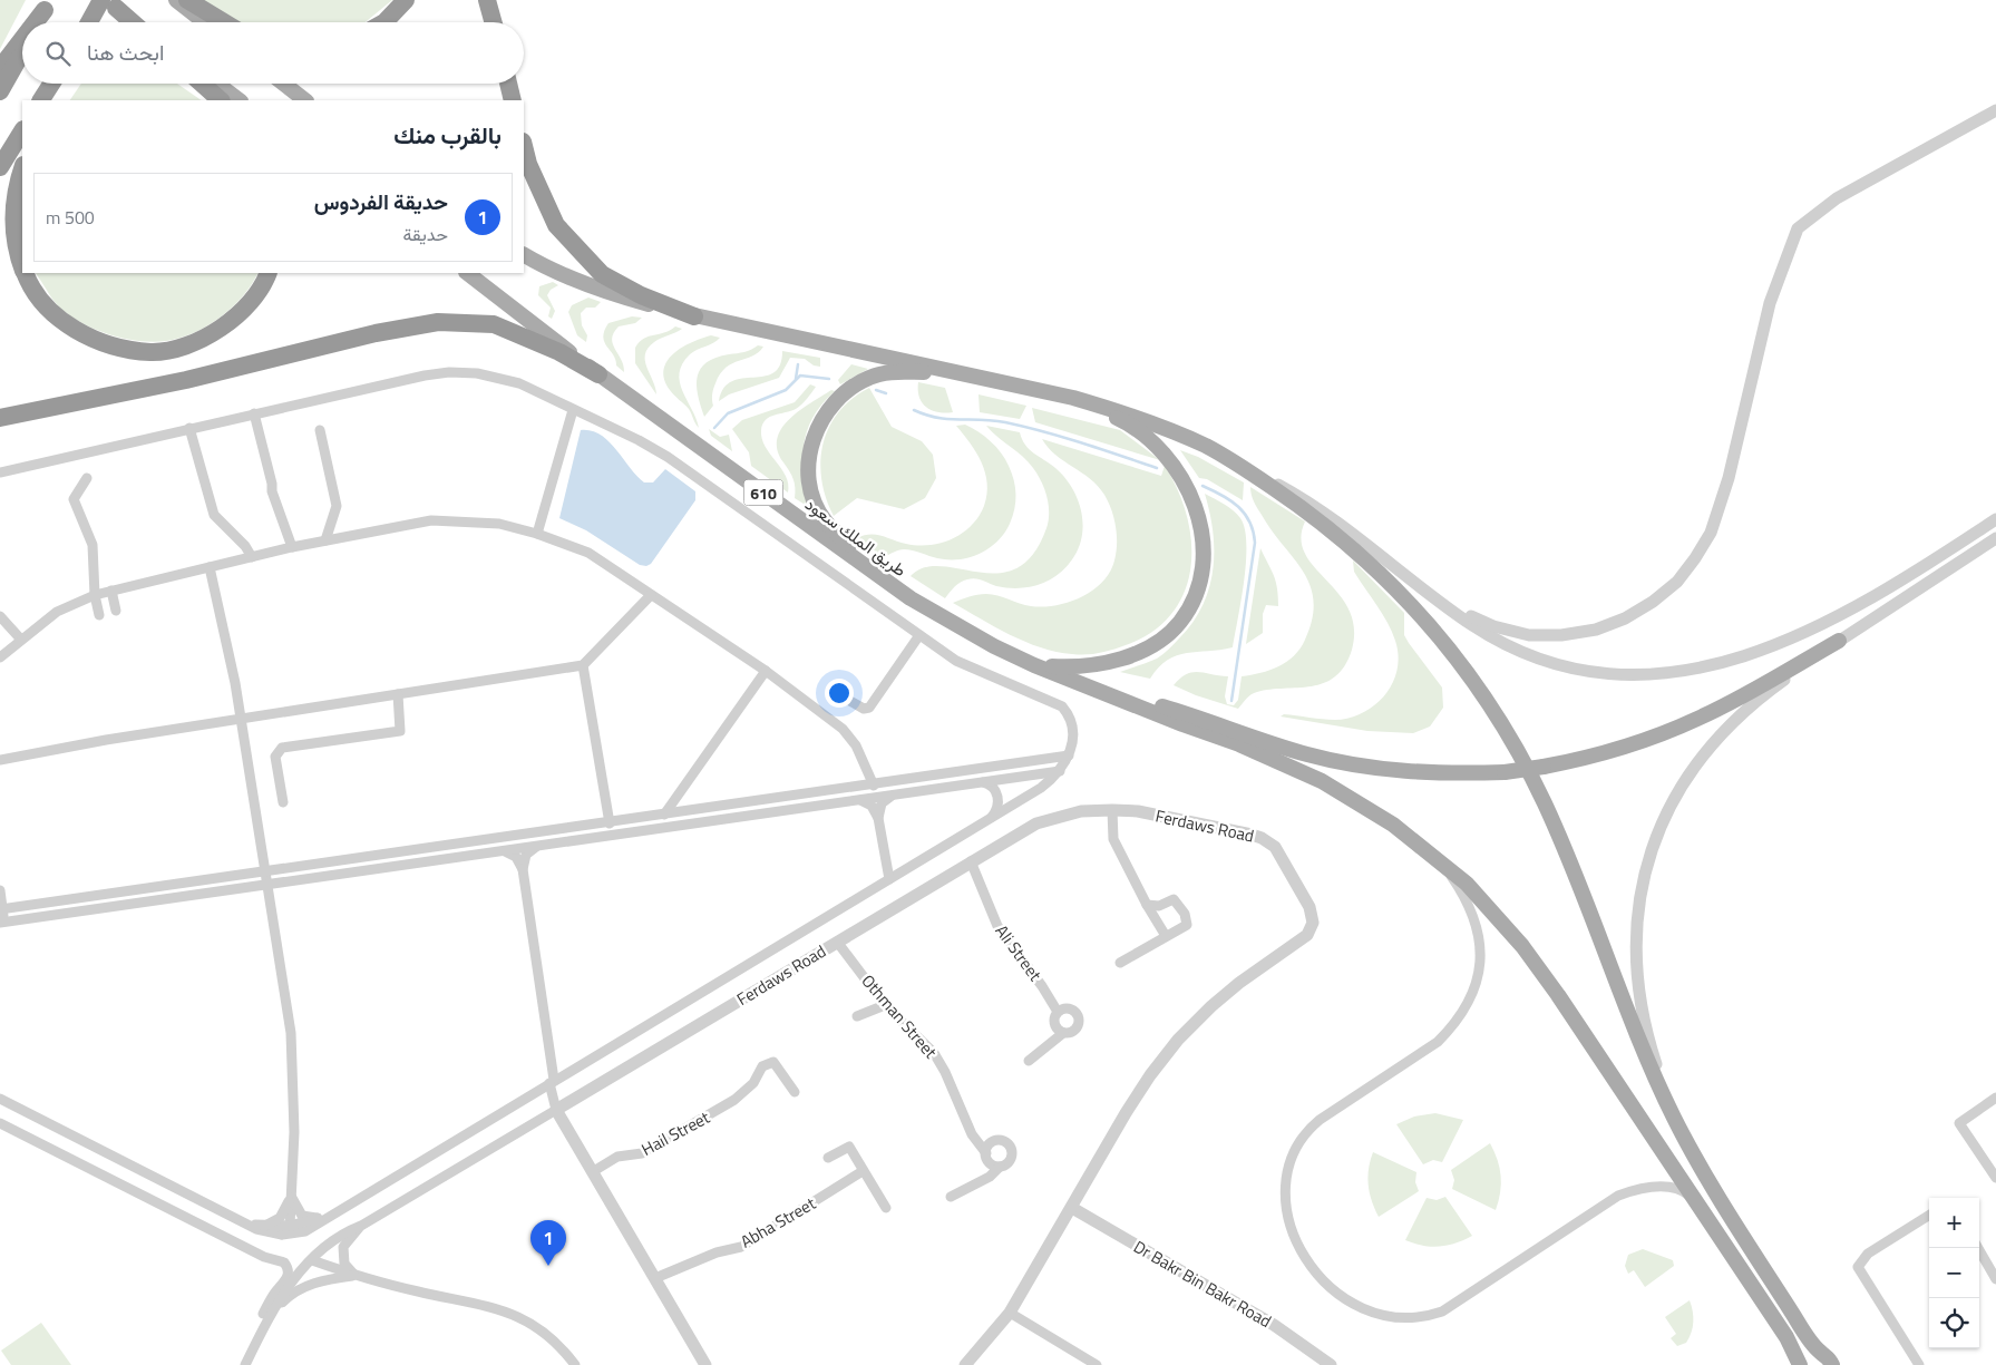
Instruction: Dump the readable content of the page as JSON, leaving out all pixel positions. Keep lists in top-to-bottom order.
{
  "streets": {
    "main road": ["610", "طريق الملك سعود"],
    "street": [
      "Ferdaws Road",
      "Ali Street",
      "Othman Street",
      "Hail Street",
      "Abha Street",
      "Dr Bakr Bin Bakr Road"
    ]
  },
  "crossings": [
    ["Ferdaws Road", "Ali Street"],
    ["Ferdaws Road", "Othman Street"],
    ["Ferdaws Road", "Dr Bakr Bin Bakr Road"]
  ],
  "page": {
    "search": "ابحث هنا",
    "heading": "بالقرب منك",
    "list": [
      {
        "mark": "1",
        "name": "حديقة الفردوس",
        "note": "حديقة",
        "value": "500 m"
      }
    ],
    "map_buttons": ["+", "−"],
    "pins": "1"
  }
}
